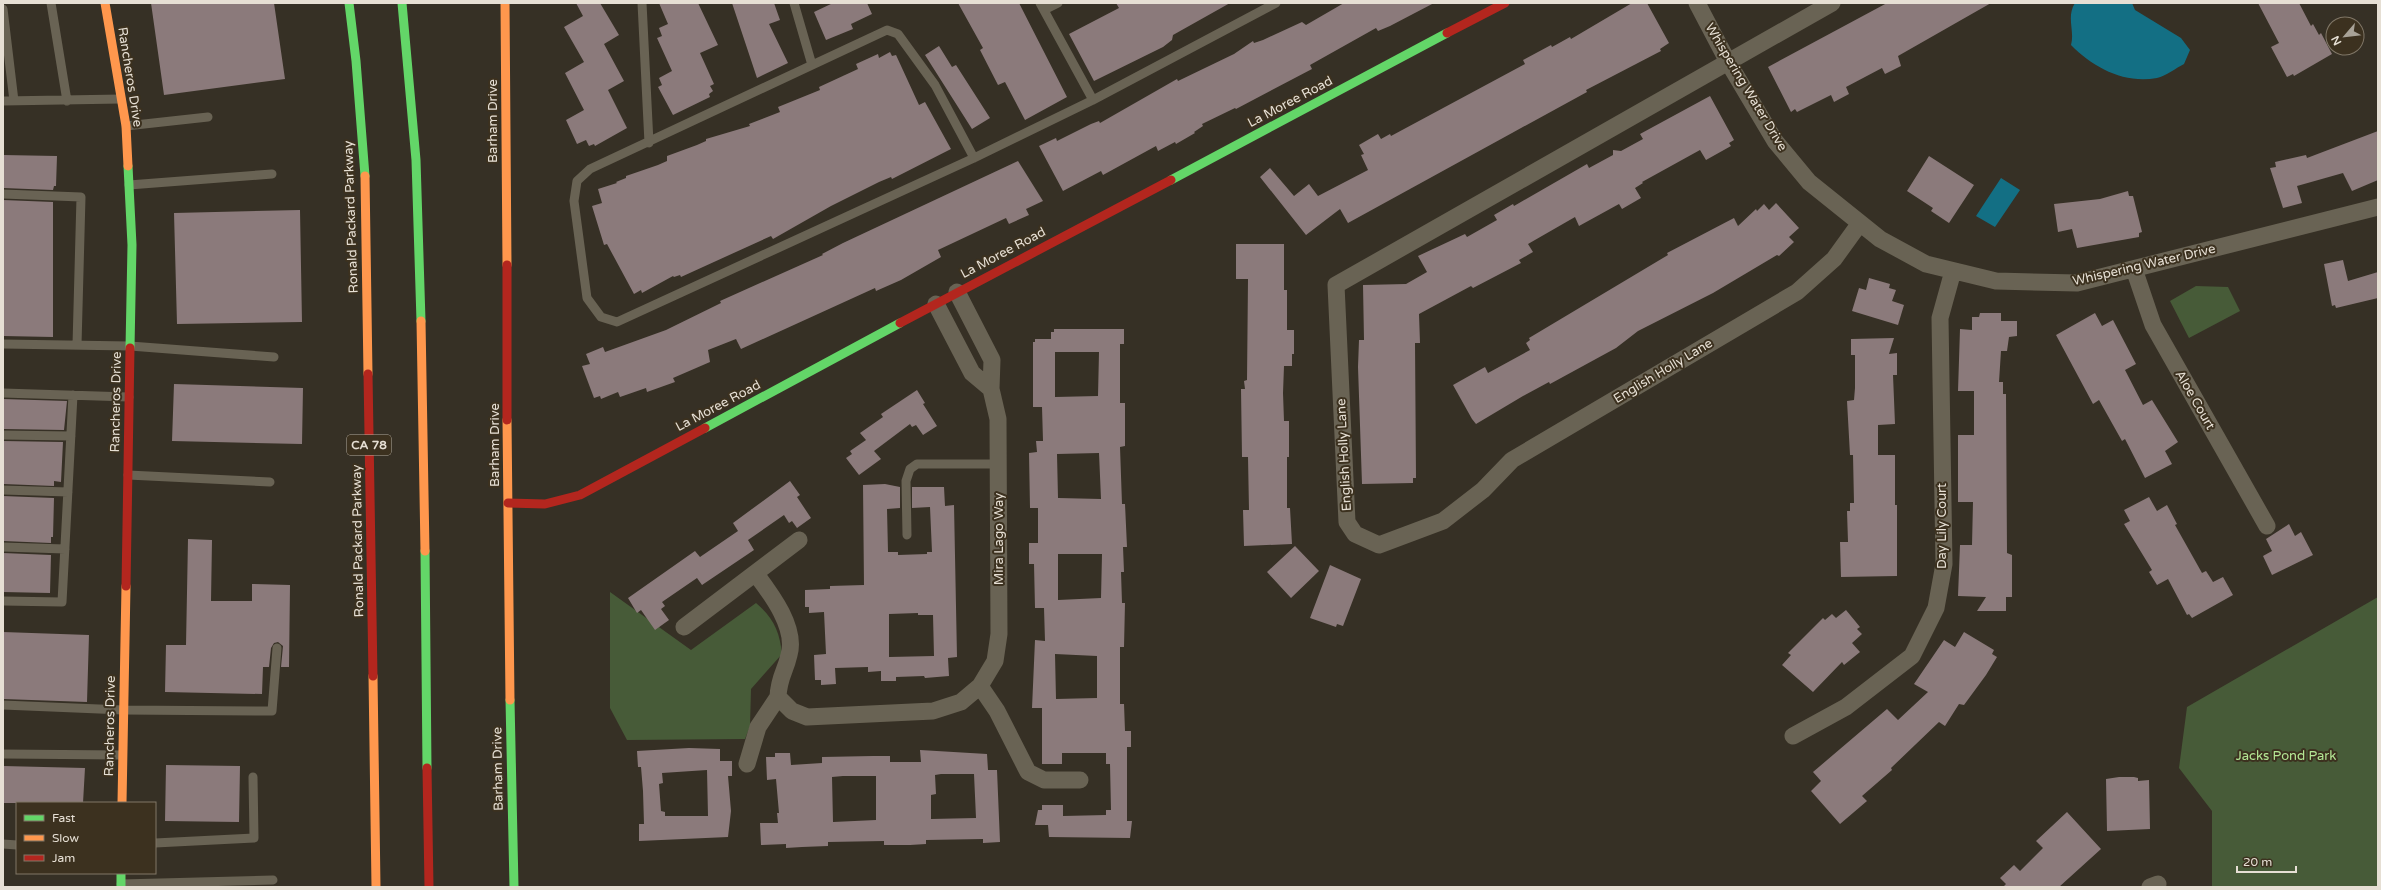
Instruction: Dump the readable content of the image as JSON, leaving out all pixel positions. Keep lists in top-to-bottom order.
{
  "streets": {
    "main road": [
      "Rancheros Drive",
      "La Moree Road",
      "Barham Drive",
      "Ronald Packard Parkway",
      "CA 78"
    ],
    "street": [
      "Whispering Water Drive",
      "English Holly Lane",
      "Aloe Court",
      "Day Lily Court",
      "Mira Lago Way"
    ]
  },
  "crossings": [
    ["Whispering Water Drive", "English Holly Lane"],
    ["Whispering Water Drive", "Aloe Court"],
    ["Whispering Water Drive", "Day Lily Court"],
    ["La Moree Road", "Barham Drive"],
    ["La Moree Road", "Mira Lago Way"]
  ],
  "parks": ["Jacks Pond Park"],
  "legend": ["Fast", "Slow", "Jam"],
  "scale_bar": "20 m",
  "north": "bottom left"
}
